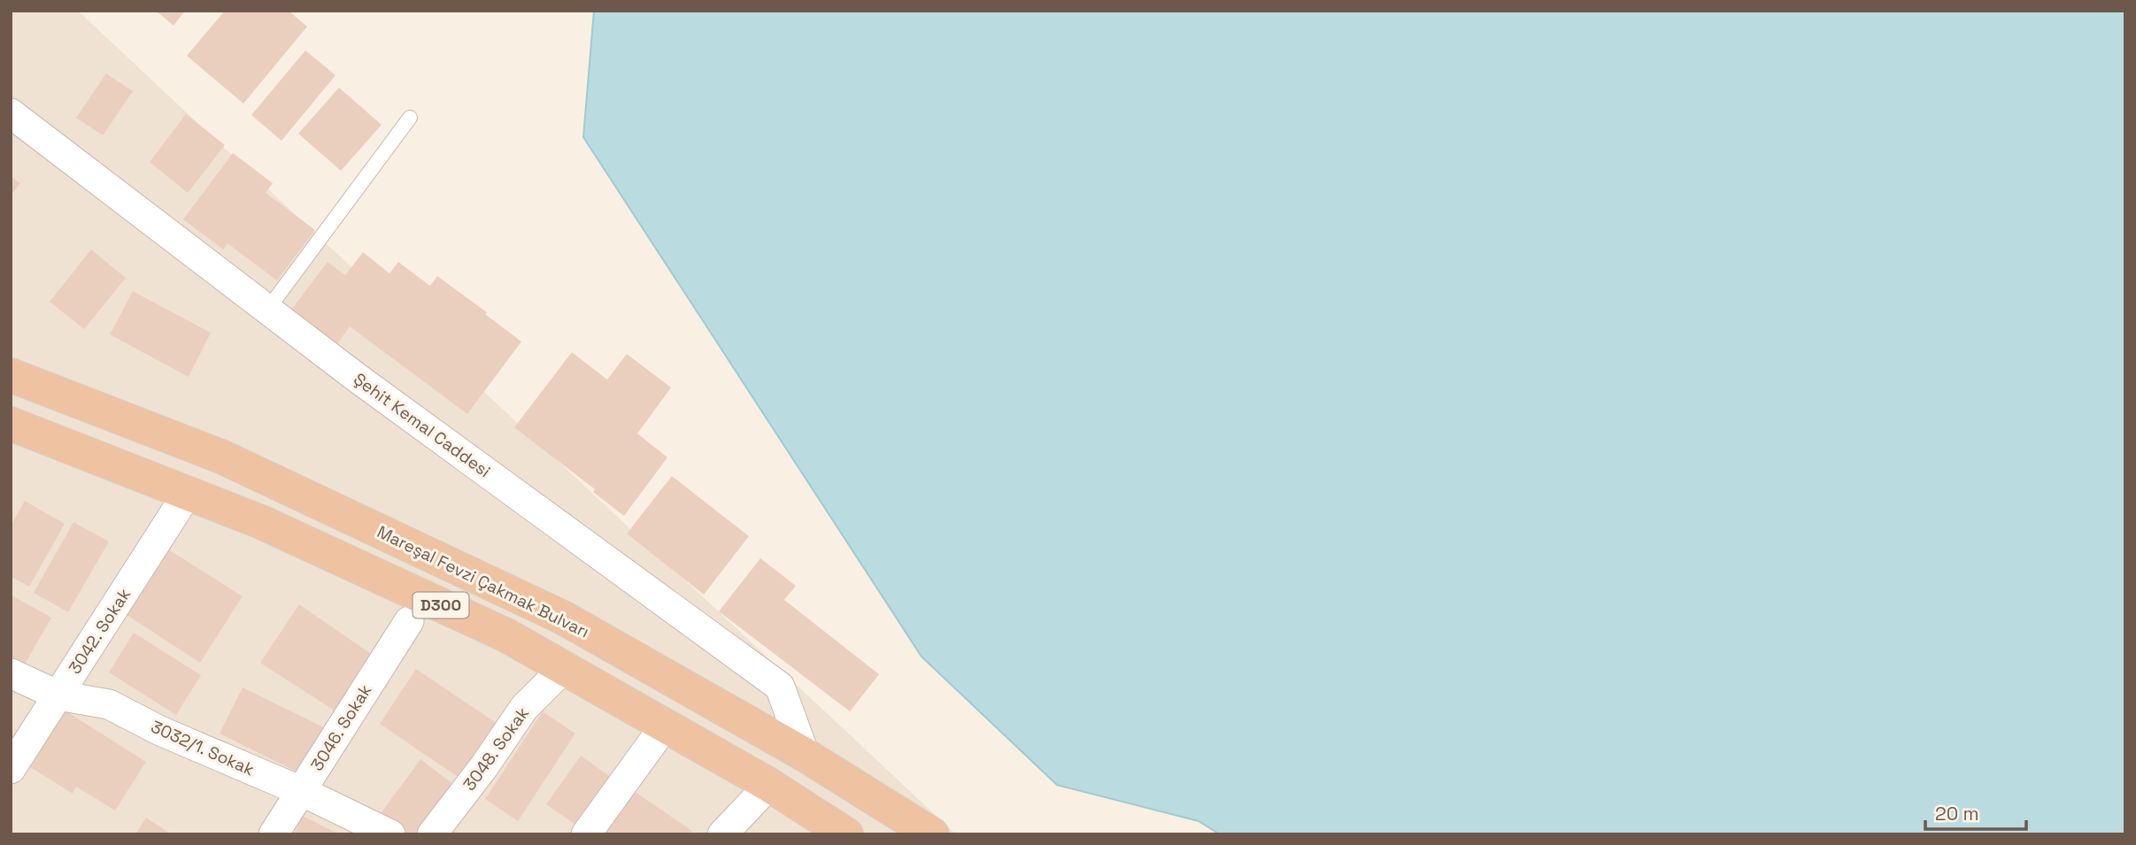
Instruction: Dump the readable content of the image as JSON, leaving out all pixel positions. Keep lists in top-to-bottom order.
{
  "streets": {
    "highway": ["Mareşal Fevzi Çakmak Bulvarı", "D300"],
    "street": [
      "Şehit Kemal Caddesi",
      "3042. Sokak",
      "3046. Sokak",
      "3032/1. Sokak",
      "3048. Sokak"
    ]
  },
  "crossings": [
    ["Şehit Kemal Caddesi", "Mareşal Fevzi Çakmak Bulvarı"],
    ["D300", "3042. Sokak"],
    ["D300", "3048. Sokak"],
    ["3042. Sokak", "3032/1. Sokak"],
    ["3046. Sokak", "3032/1. Sokak"]
  ],
  "scale_bar": "20 m"
}
